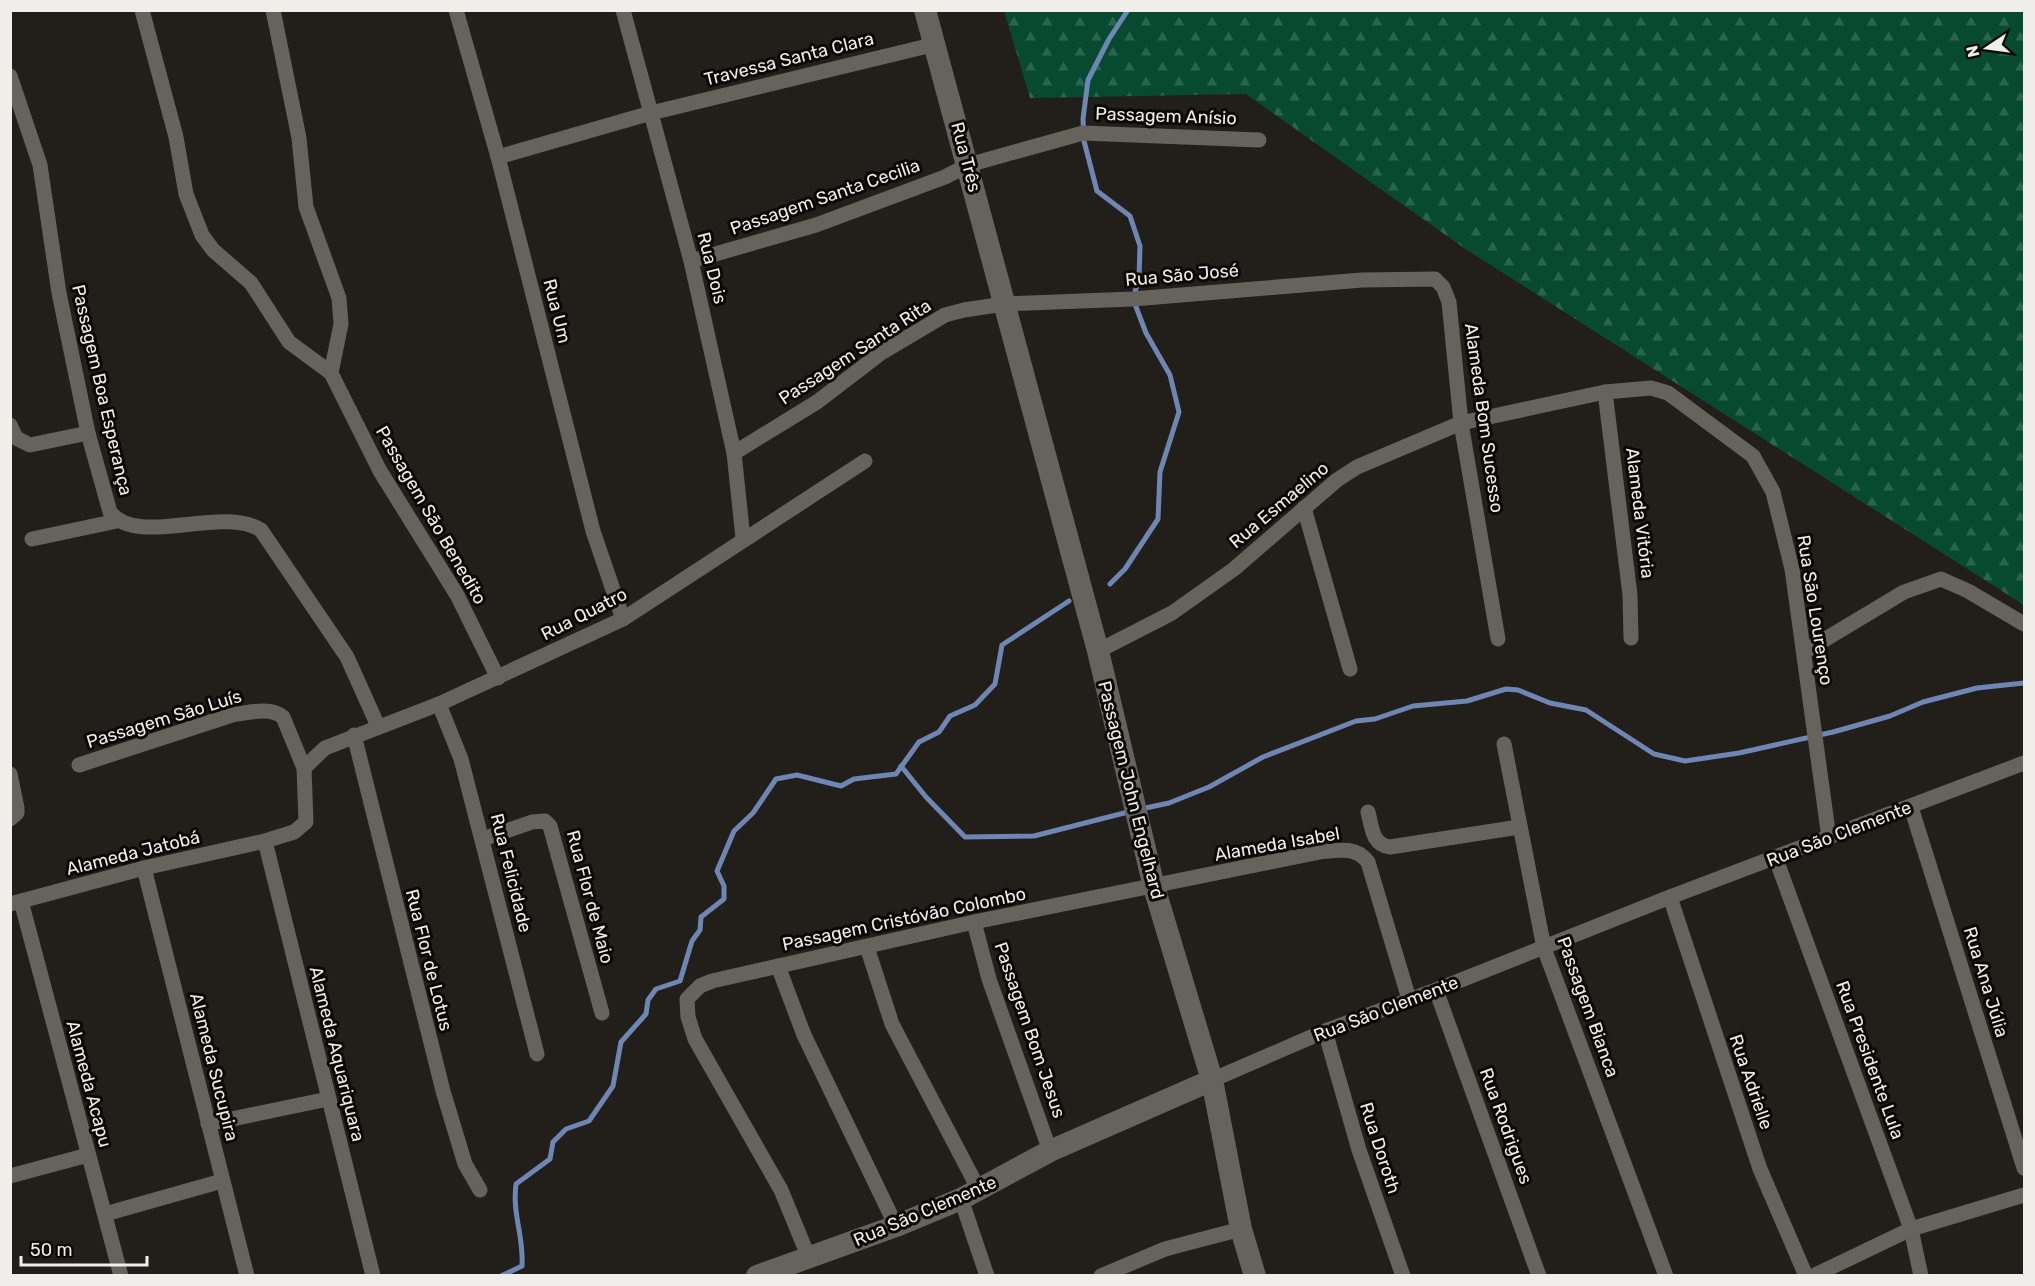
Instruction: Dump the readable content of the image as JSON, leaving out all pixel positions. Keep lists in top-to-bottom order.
{
  "streets": {
    "main road": ["Rua Três", "Passagem John Engelhard", "Rua São Clemente"],
    "street": [
      "Travessa Santa Clara",
      "Passagem Anísio",
      "Passagem Santa Cecilia",
      "Rua Dois",
      "Rua São José",
      "Rua Um",
      "Passagem Santa Rita",
      "Passagem Boa Esperança",
      "Alameda Bom Sucesso",
      "Rua Esmaelino",
      "Alameda Vitória",
      "Passagem São Benedito",
      "Rua São Lourenço",
      "Rua Quatro",
      "Passagem São Luís",
      "Alameda Isabel",
      "Alameda Jatobá",
      "Rua Felicidade",
      "Rua Flor de Maio",
      "Passagem Cristóvão Colombo",
      "Rua Flor de Lotus",
      "Rua Ana Júlia",
      "Passagem Bianca",
      "Passagem Bom Jesus",
      "Alameda Aquariquara",
      "Rua Presidente Lula",
      "Alameda Sucupira",
      "Rua Adrielle",
      "Alameda Acapu",
      "Rua Rodrigues",
      "Rua Doroth"
    ]
  },
  "crossings": [
    ["Travessa Santa Clara", "Rua Três"],
    ["Travessa Santa Clara", "Rua Dois"],
    ["Travessa Santa Clara", "Rua Um"],
    ["Passagem Anísio", "Rua Três"],
    ["Passagem Anísio", "Passagem Santa Cecilia"],
    ["Rua Três", "Passagem Santa Cecilia"],
    ["Rua Três", "Rua São José"],
    ["Rua Três", "Passagem Santa Rita"],
    ["Rua Três", "Passagem John Engelhard"],
    ["Passagem Santa Cecilia", "Rua Dois"],
    ["Rua Dois", "Passagem Santa Rita"],
    ["Rua Dois", "Rua Quatro"],
    ["Rua São José", "Passagem Santa Rita"],
    ["Rua São José", "Alameda Bom Sucesso"],
    ["Rua São José", "Passagem John Engelhard"],
    ["Rua Um", "Rua Quatro"],
    ["Passagem Santa Rita", "Passagem John Engelhard"],
    ["Passagem Boa Esperança", "Rua Quatro"],
    ["Alameda Bom Sucesso", "Rua Esmaelino"],
    ["Rua Esmaelino", "Alameda Vitória"],
    ["Rua Esmaelino", "Rua São Lourenço"],
    ["Rua Esmaelino", "Passagem John Engelhard"],
    ["Alameda Vitória", "Rua São Lourenço"],
    ["Passagem São Benedito", "Rua Quatro"],
    ["Rua São Lourenço", "Rua São Clemente"],
    ["Rua Quatro", "Passagem São Luís"],
    ["Rua Quatro", "Rua Felicidade"],
    ["Rua Quatro", "Rua Flor de Lotus"],
    ["Passagem São Luís", "Alameda Jatobá"],
    ["Passagem São Luís", "Alameda Aquariquara"],
    ["Passagem John Engelhard", "Rua São Clemente"],
    ["Passagem John Engelhard", "Alameda Isabel"],
    ["Passagem John Engelhard", "Passagem Cristóvão Colombo"],
    ["Rua São Clemente", "Alameda Isabel"],
    ["Rua São Clemente", "Passagem Cristóvão Colombo"],
    ["Rua São Clemente", "Rua Ana Júlia"],
    ["Rua São Clemente", "Passagem Bianca"],
    ["Rua São Clemente", "Passagem Bom Jesus"],
    ["Rua São Clemente", "Rua Presidente Lula"],
    ["Rua São Clemente", "Rua Adrielle"],
    ["Rua São Clemente", "Rua Rodrigues"],
    ["Rua São Clemente", "Rua Doroth"],
    ["Alameda Isabel", "Passagem Cristóvão Colombo"],
    ["Alameda Jatobá", "Alameda Aquariquara"],
    ["Alameda Jatobá", "Alameda Sucupira"],
    ["Alameda Jatobá", "Alameda Acapu"],
    ["Rua Felicidade", "Rua Flor de Maio"],
    ["Passagem Cristóvão Colombo", "Passagem Bom Jesus"]
  ],
  "scale_bar": "50 m",
  "north": "left"
}
